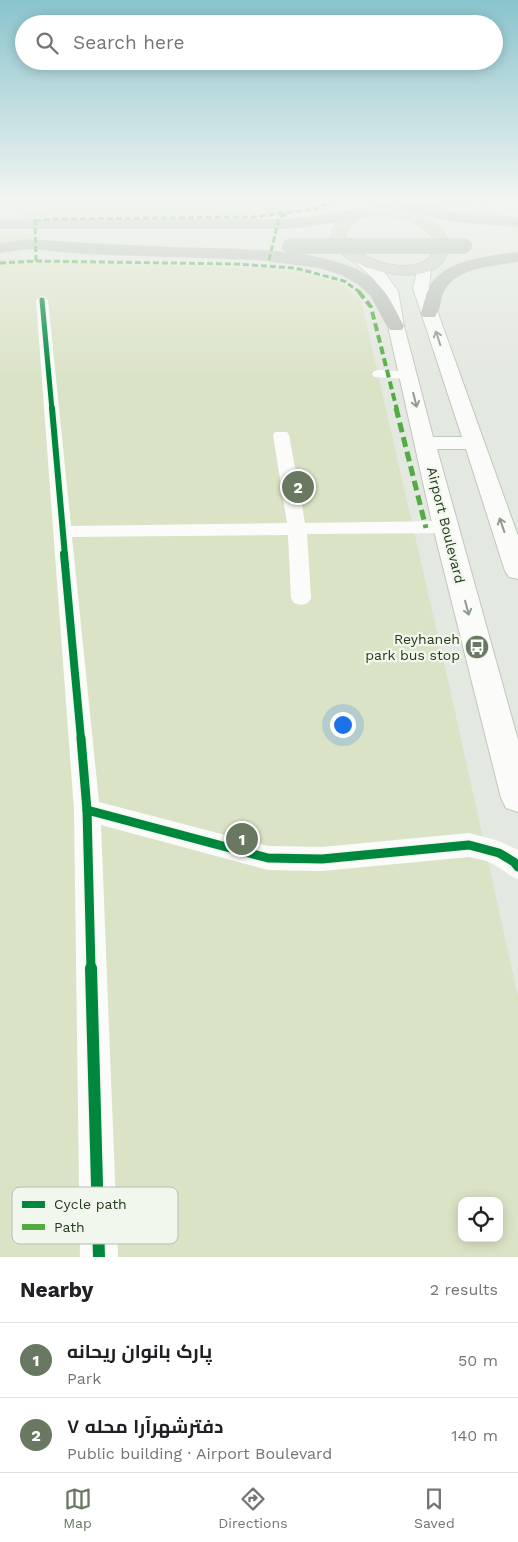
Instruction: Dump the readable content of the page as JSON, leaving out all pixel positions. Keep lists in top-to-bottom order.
{
  "streets": {
    "main road": ["Airport Boulevard"]
  },
  "places": {
    "bus stop": ["Reyhaneh park bus stop"]
  },
  "legend": ["Cycle path", "Path"],
  "page": {
    "search": "Search here",
    "pins": ["2", "1"],
    "heading": ["Nearby", "2 results"],
    "list": [
      {
        "mark": "1",
        "name": "پارک بانوان ریحانه",
        "note": "Park",
        "value": "50 m"
      },
      {
        "mark": "2",
        "name": "دفترشهرآرا محله ۷",
        "note": "Public building · Airport Boulevard",
        "value": "140 m"
      }
    ],
    "nav": ["Map", "Directions", "Saved"]
  }
}
